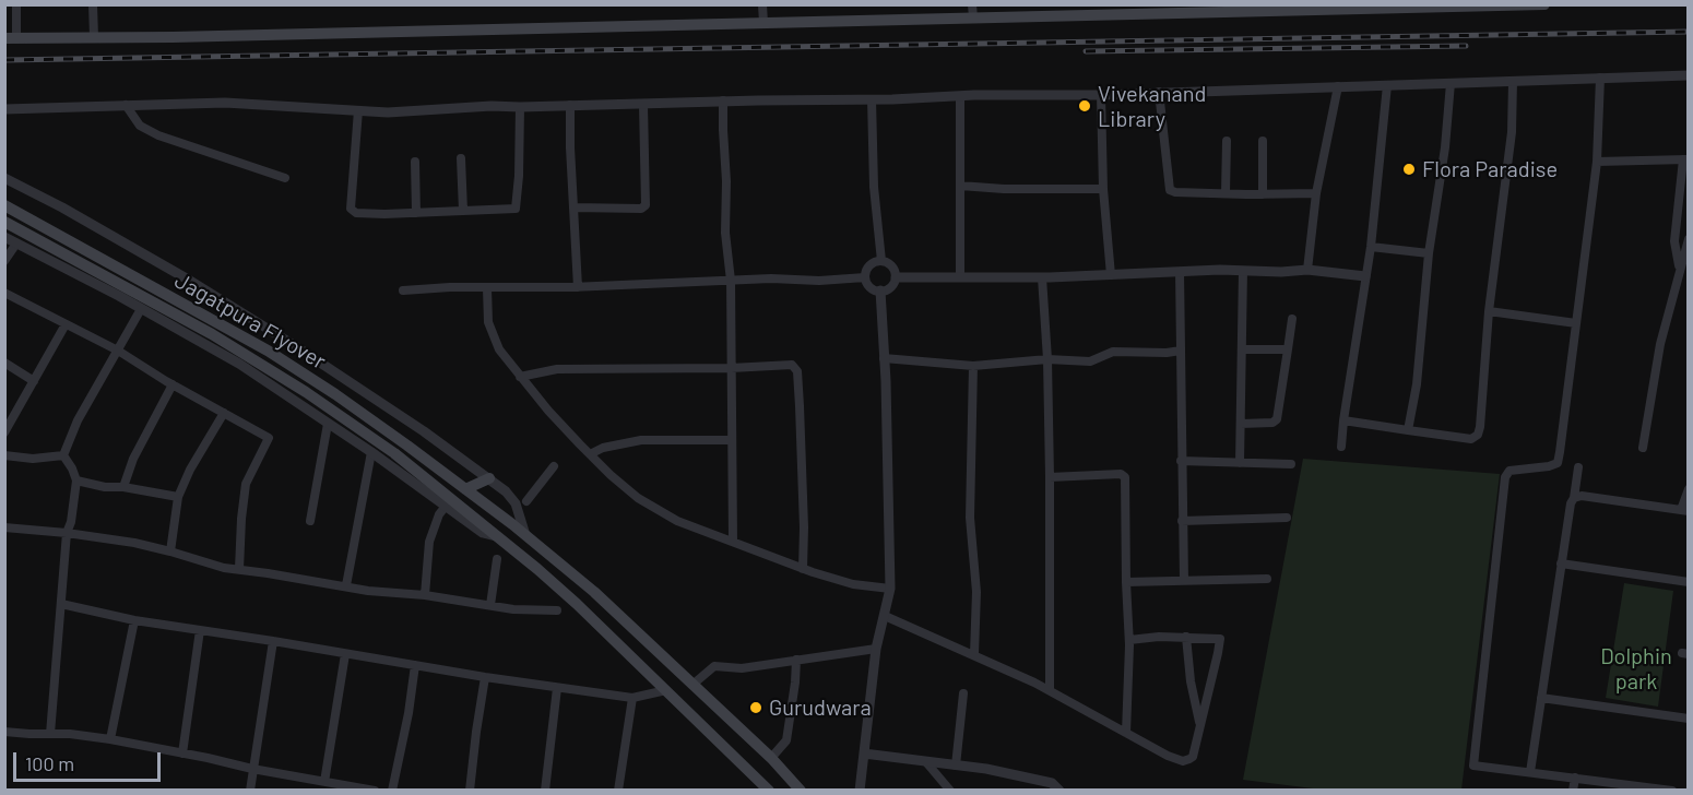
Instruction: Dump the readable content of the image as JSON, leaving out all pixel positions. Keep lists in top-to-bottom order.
{
  "streets": {
    "main road": ["Jagatpura Flyover"]
  },
  "parks": ["Dolphin park"],
  "places": ["Vivekanand Library", "Flora Paradise", "Gurudwara"],
  "scale_bar": "100 m"
}
